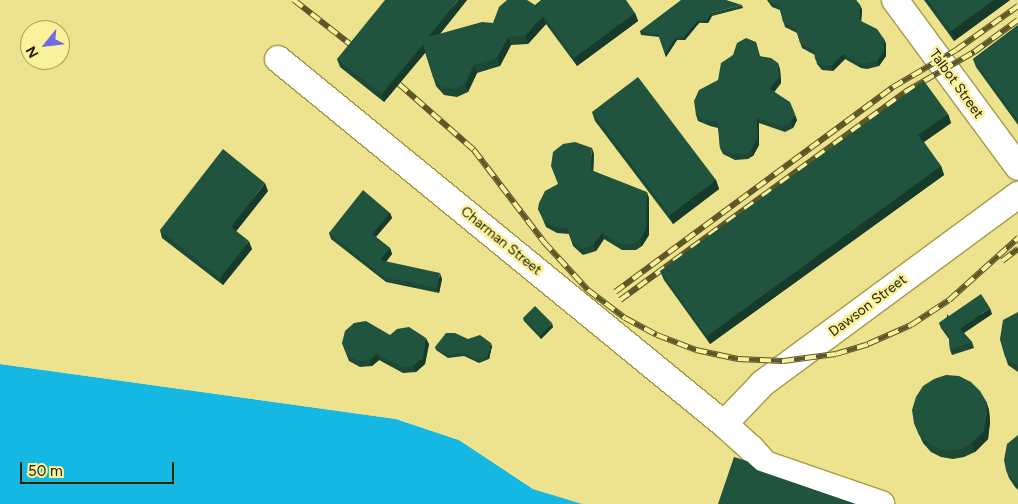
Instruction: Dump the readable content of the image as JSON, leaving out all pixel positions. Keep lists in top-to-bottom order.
{
  "streets": {
    "street": ["Talbot Street", "Charman Street", "Dawson Street"]
  },
  "crossings": [
    ["Charman Street", "Dawson Street"]
  ],
  "scale_bar": "50 m",
  "north": "bottom left"
}
